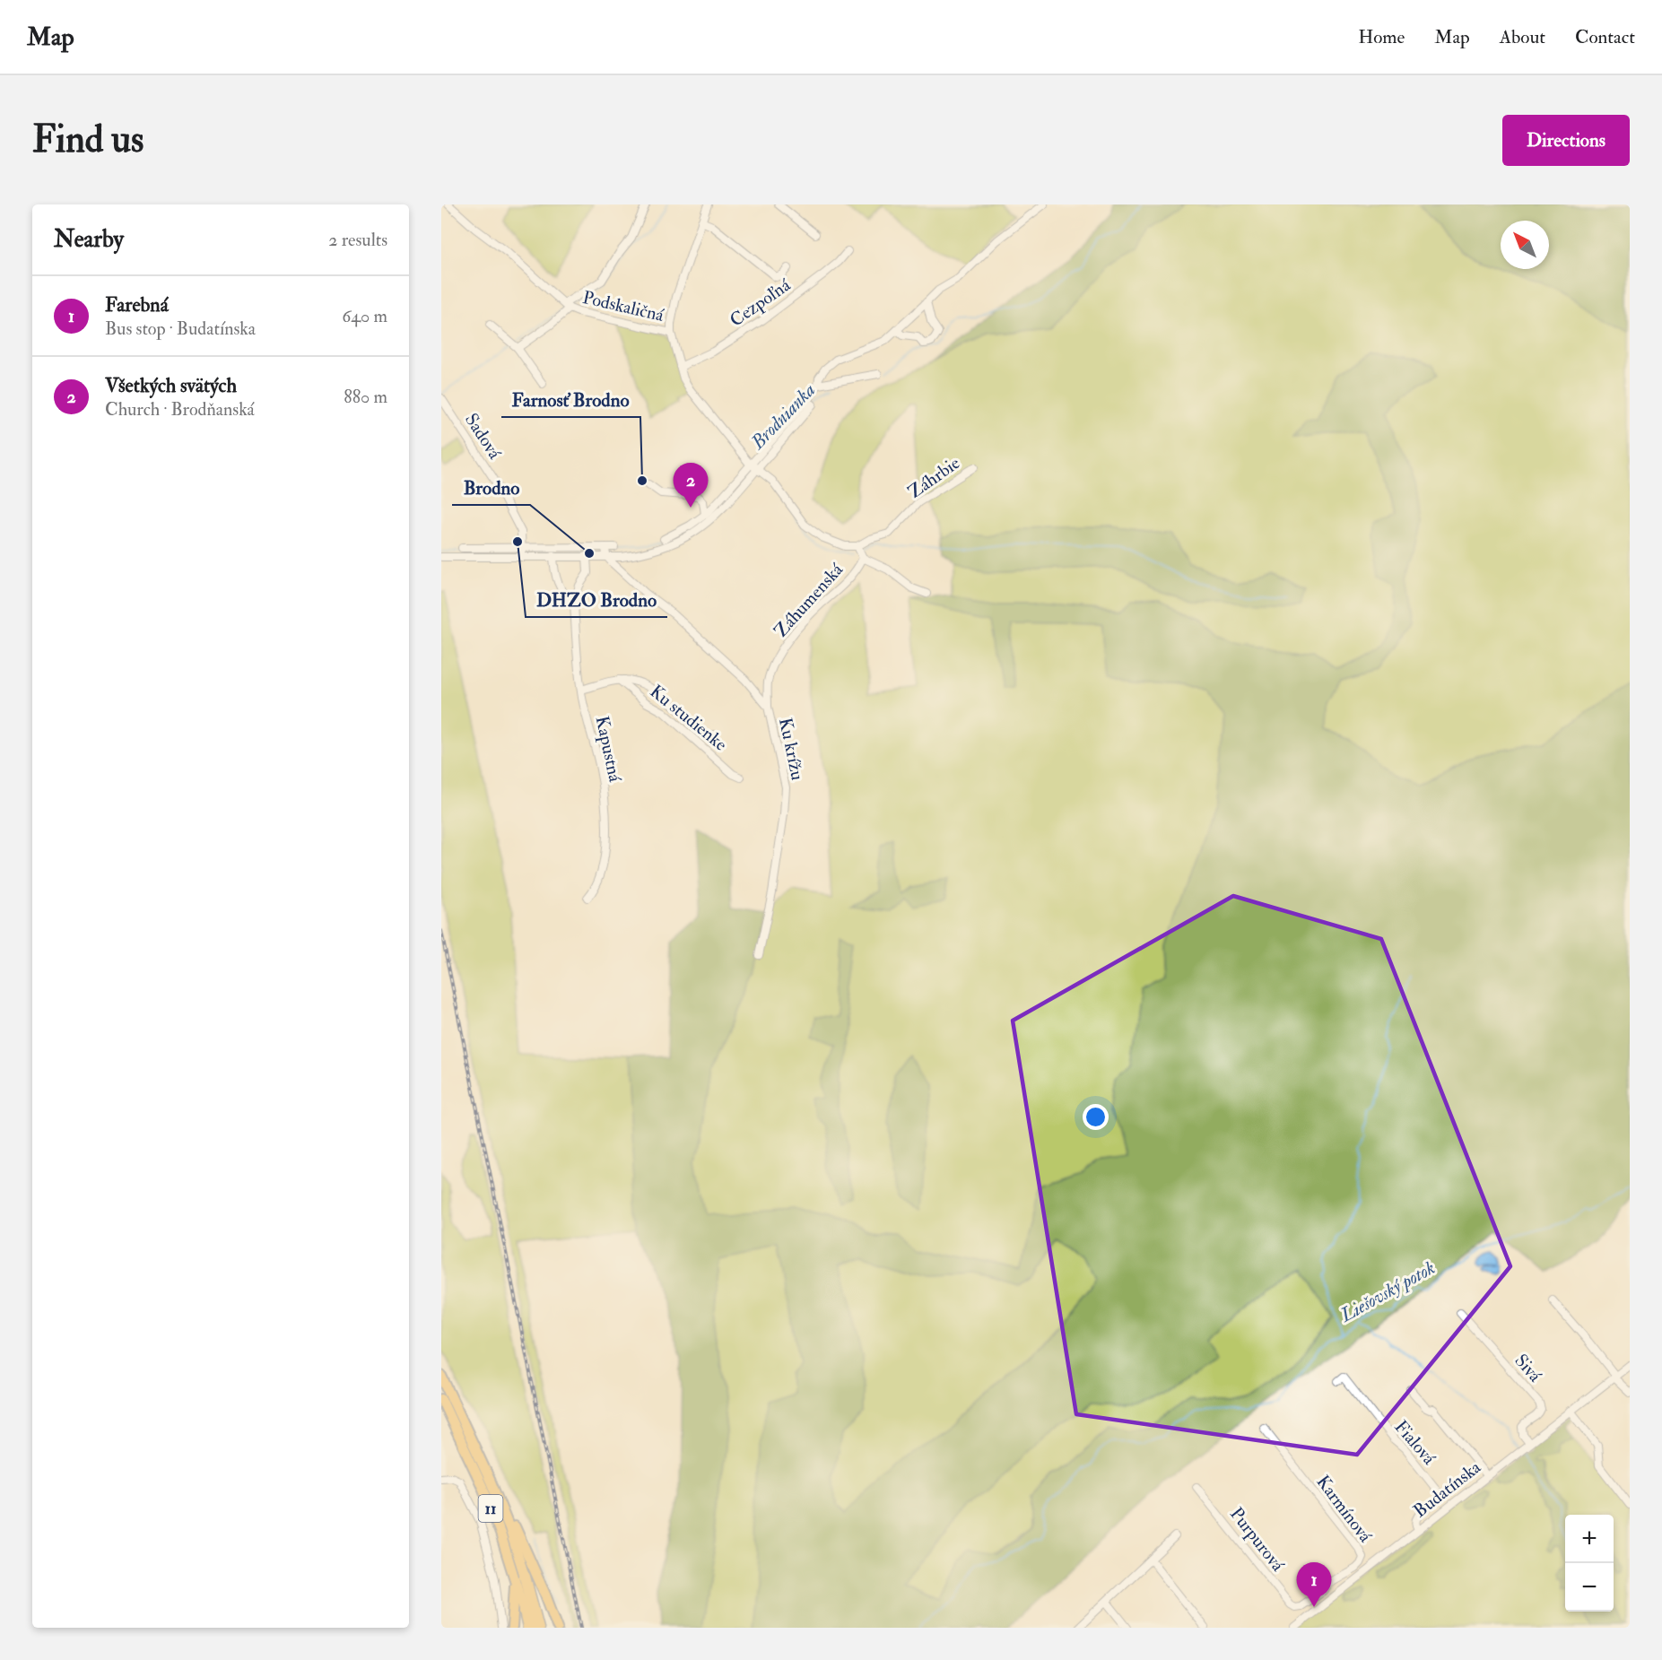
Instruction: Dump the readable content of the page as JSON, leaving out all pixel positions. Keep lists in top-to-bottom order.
{
  "streets": {
    "main road": ["11"],
    "street": [
      "Cezpoľná",
      "Podskaličná",
      "Sadová",
      "Záhrbie",
      "Záhumenská",
      "Ku studienke",
      "Kapustná",
      "Ku krížu",
      "Sivá",
      "Fialová",
      "Budatínska",
      "Karmínová",
      "Purpurová"
    ]
  },
  "crossings": [
    ["Záhrbie", "Záhumenská"],
    ["Záhumenská", "Ku krížu"],
    ["Ku studienke", "Kapustná"],
    ["Sivá", "Budatínska"],
    ["Fialová", "Budatínska"],
    ["Karmínová", "Purpurová"]
  ],
  "water": ["Brodnianka", "Liešovský potok"],
  "places": ["Farnosť Brodno", "DHZO Brodno", "Brodno"],
  "north": "top left",
  "page": {
    "header": "Map",
    "nav": [
      "Home",
      "Map",
      "About",
      "Contact"
    ],
    "buttons": "Directions",
    "title": "Find us",
    "heading": ["Nearby", "2 results"],
    "list": [
      {
        "mark": "1",
        "name": "Farebná",
        "note": "Bus stop · Budatínska",
        "value": "640 m"
      },
      {
        "mark": "2",
        "name": "Všetkých svätých",
        "note": "Church · Brodňanská",
        "value": "880 m"
      }
    ],
    "pins": ["2", "1"],
    "map_buttons": ["+", "−"]
  }
}
